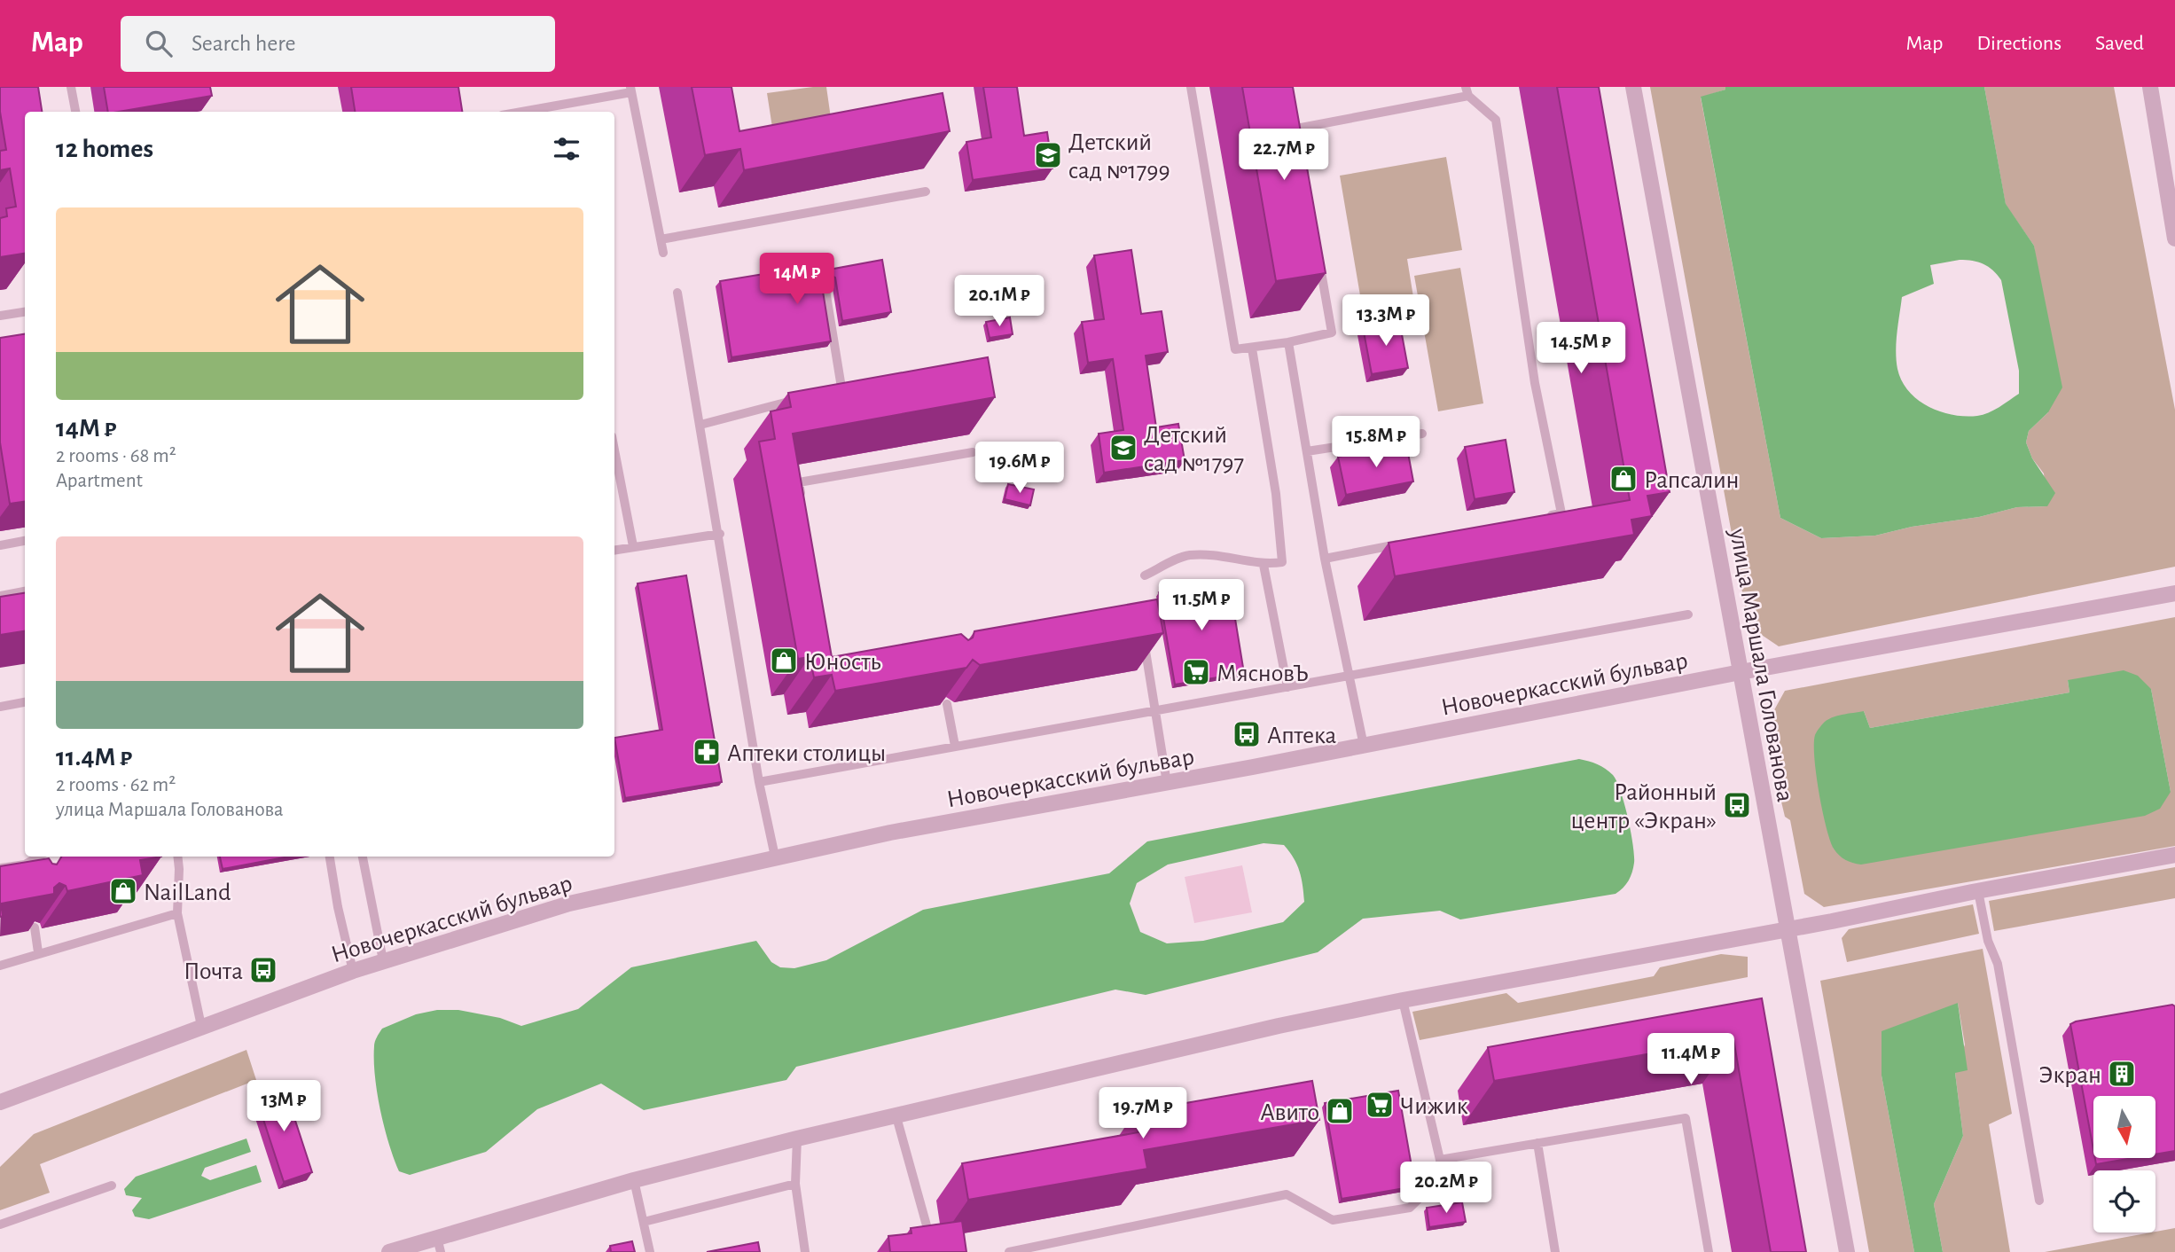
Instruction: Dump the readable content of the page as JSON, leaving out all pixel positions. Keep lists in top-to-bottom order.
{
  "streets": {
    "street": ["улица Маршала Голованова", "Новочеркасский бульвар"]
  },
  "crossings": [
    ["улица Маршала Голованова", "Новочеркасский бульвар"]
  ],
  "places": {
    "school or university": ["Детский сад №1799", "Детский сад №1797"],
    "shop": [
      "Рапсалин",
      "Юность",
      "NailLand",
      "Авито"
    ],
    "supermarket": ["МясновЪ", "Чижик"],
    "bus stop": ["Аптека", "Районный центр «Экран»", "Почта"],
    "pharmacy": ["Аптеки столицы"],
    "building": ["Экран"]
  },
  "north": "bottom",
  "page": {
    "header": "Map",
    "search": "Search here",
    "nav": ["Map", "Directions", "Saved"],
    "heading": "12 homes",
    "price": [
      "22.7M ₽",
      "14M ₽",
      "20.1M ₽",
      "13.3M ₽",
      "14.5M ₽",
      "15.8M ₽",
      "19.6M ₽",
      "11.5M ₽",
      "11.4M ₽",
      "13M ₽",
      "19.7M ₽",
      "20.2M ₽"
    ],
    "list": [
      {
        "name": "14M ₽",
        "note": "2 rooms · 68 m² · Apartment"
      },
      {
        "name": "11.4M ₽",
        "note": "2 rooms · 62 m² · улица Маршала Голованова"
      }
    ]
  }
}
